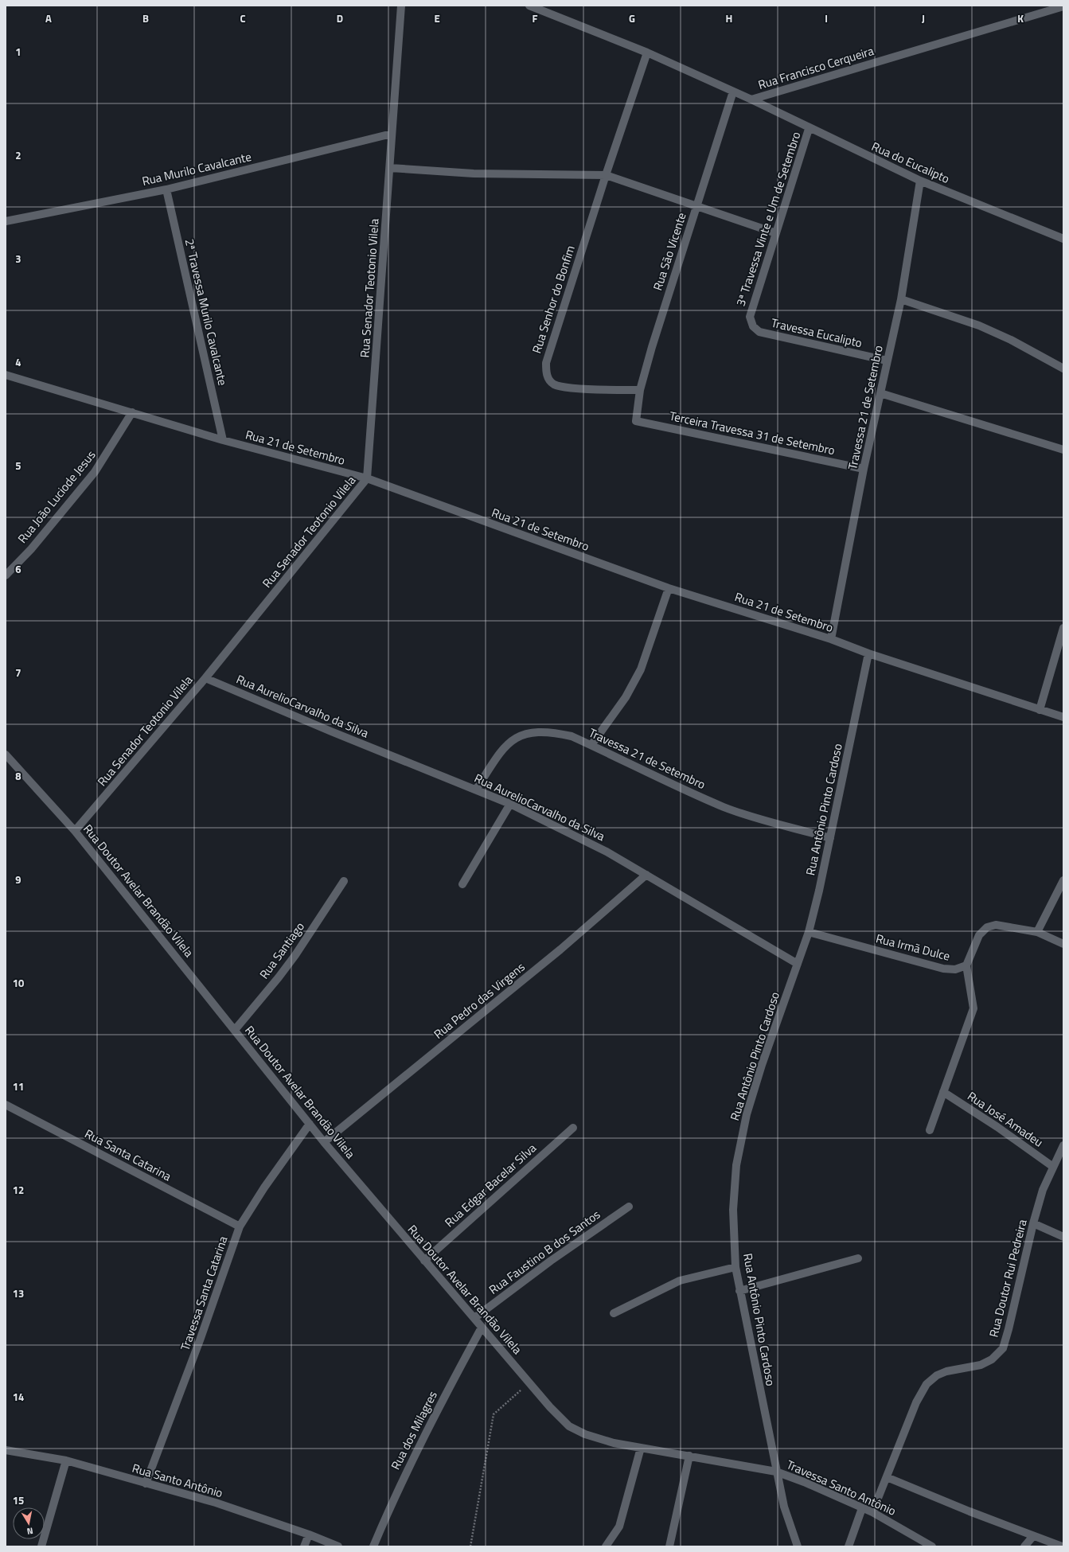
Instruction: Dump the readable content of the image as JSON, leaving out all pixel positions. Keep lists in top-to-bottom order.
{
  "streets": {
    "street": [
      "Rua Francisco Cerqueira",
      "Rua do Eucalipto",
      "Rua Murilo Cavalcante",
      "3ª Travessa Vinte e Um de Setembro",
      "Rua São Vicente",
      "Rua Senador Teotonio Vilela",
      "Rua Senhor do Bonfim",
      "2ª Travessa Murilo Cavalcante",
      "Travessa Eucalipto",
      "Travessa 21 de Setembro",
      "Terceira Travessa 31 de Setembro",
      "Rua 21 de Setembro",
      "Rua João Luciode Jesus",
      "Rua AurelioCarvalho da Silva",
      "Rua Antônio Pinto Cardoso",
      "Rua Doutor Avelar Brandão Vilela",
      "Rua Irmã Dulce",
      "Rua Santiago",
      "Rua Pedro das Virgens",
      "Rua José Amadeu",
      "Rua Santa Catarina",
      "Rua Edgar Bacelar Silva",
      "Rua Faustino B dos Santos",
      "Rua Doutor Rui Pedreira",
      "Travessa Santa Catarina",
      "Rua dos Milagres",
      "Rua Santo Antônio",
      "Travessa Santo Antônio"
    ]
  },
  "crossings": [
    ["Rua Francisco Cerqueira", "Rua do Eucalipto"],
    ["Rua Francisco Cerqueira", "Rua São Vicente"],
    ["Rua Francisco Cerqueira", "Rua Senhor do Bonfim"],
    ["Rua do Eucalipto", "3ª Travessa Vinte e Um de Setembro"],
    ["Rua do Eucalipto", "Travessa 21 de Setembro"],
    ["Rua Murilo Cavalcante", "Rua Senador Teotonio Vilela"],
    ["Rua Murilo Cavalcante", "2ª Travessa Murilo Cavalcante"],
    ["3ª Travessa Vinte e Um de Setembro", "Travessa Eucalipto"],
    ["Rua São Vicente", "Rua Senhor do Bonfim"],
    ["Rua São Vicente", "Terceira Travessa 31 de Setembro"],
    ["Rua Senador Teotonio Vilela", "Rua 21 de Setembro"],
    ["Rua Senador Teotonio Vilela", "Rua AurelioCarvalho da Silva"],
    ["Rua Senador Teotonio Vilela", "Rua Doutor Avelar Brandão Vilela"],
    ["2ª Travessa Murilo Cavalcante", "Rua 21 de Setembro"],
    ["Travessa Eucalipto", "Travessa 21 de Setembro"],
    ["Travessa 21 de Setembro", "Terceira Travessa 31 de Setembro"],
    ["Travessa 21 de Setembro", "Rua 21 de Setembro"],
    ["Travessa 21 de Setembro", "Rua AurelioCarvalho da Silva"],
    ["Travessa 21 de Setembro", "Rua Antônio Pinto Cardoso"],
    ["Rua 21 de Setembro", "Rua João Luciode Jesus"],
    ["Rua 21 de Setembro", "Rua Antônio Pinto Cardoso"],
    ["Rua AurelioCarvalho da Silva", "Rua Antônio Pinto Cardoso"],
    ["Rua AurelioCarvalho da Silva", "Rua Pedro das Virgens"],
    ["Rua Antônio Pinto Cardoso", "Rua Irmã Dulce"],
    ["Rua Antônio Pinto Cardoso", "Travessa Santo Antônio"],
    ["Rua Doutor Avelar Brandão Vilela", "Rua Santiago"],
    ["Rua Doutor Avelar Brandão Vilela", "Rua Pedro das Virgens"],
    ["Rua Doutor Avelar Brandão Vilela", "Rua Edgar Bacelar Silva"],
    ["Rua Doutor Avelar Brandão Vilela", "Rua Faustino B dos Santos"],
    ["Rua Doutor Avelar Brandão Vilela", "Travessa Santa Catarina"],
    ["Rua Doutor Avelar Brandão Vilela", "Rua dos Milagres"],
    ["Rua Doutor Avelar Brandão Vilela", "Travessa Santo Antônio"],
    ["Rua José Amadeu", "Rua Doutor Rui Pedreira"],
    ["Rua Santa Catarina", "Travessa Santa Catarina"],
    ["Rua Doutor Rui Pedreira", "Travessa Santo Antônio"],
    ["Travessa Santa Catarina", "Rua Santo Antônio"]
  ],
  "north": "bottom",
  "grid": {
    "columns": [
      "A",
      "B",
      "C",
      "D",
      "E",
      "F",
      "G",
      "H",
      "I",
      "J",
      "K"
    ],
    "rows": [
      "1",
      "2",
      "3",
      "4",
      "5",
      "6",
      "7",
      "8",
      "9",
      "10",
      "11",
      "12",
      "13",
      "14",
      "15"
    ]
  }
}
